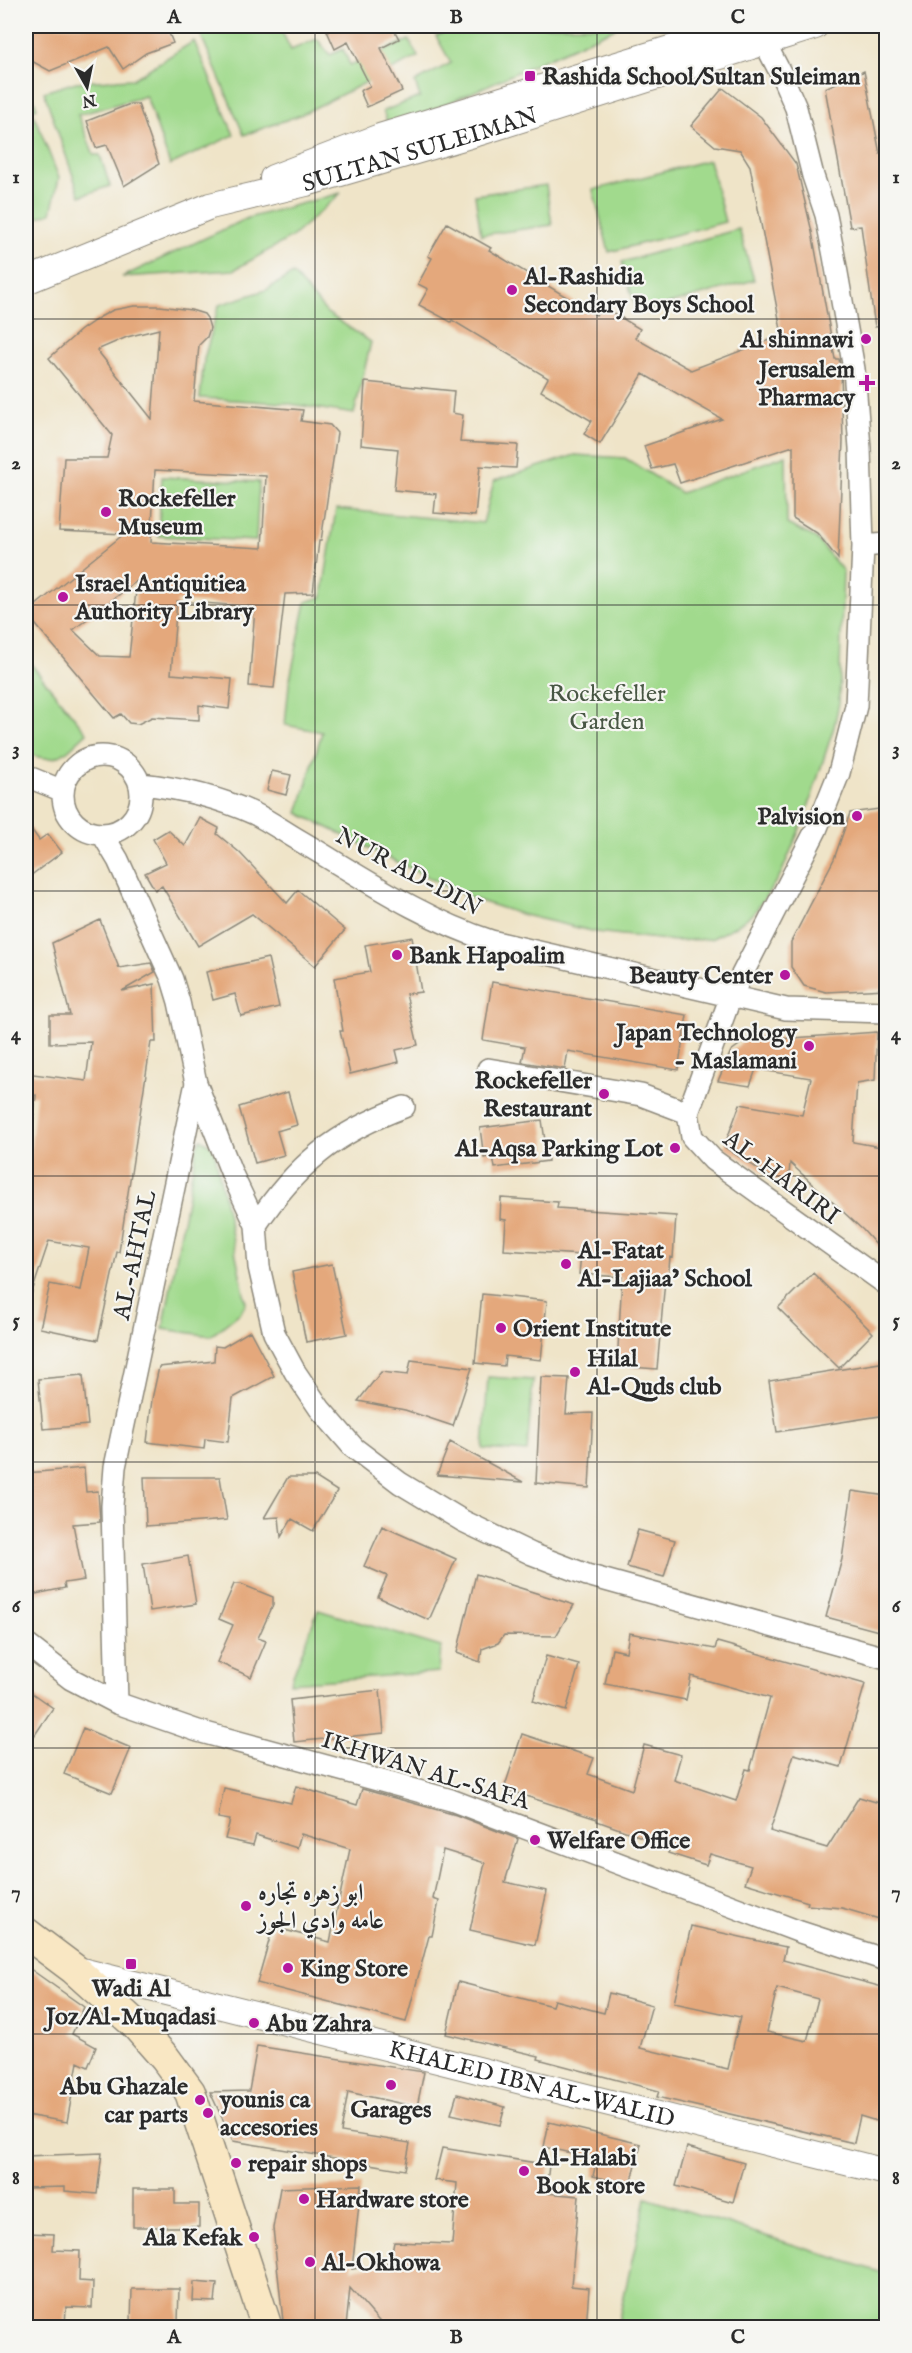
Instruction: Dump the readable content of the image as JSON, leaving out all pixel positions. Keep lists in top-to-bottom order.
{
  "streets": {
    "street": [
      "SULTAN SULEIMAN",
      "NUR AD-DIN",
      "AL-HARIRI",
      "AL-AHTAL",
      "IKHWAN AL-SAFA",
      "KHALED IBN AL-WALID"
    ]
  },
  "crossings": [
    ["NUR AD-DIN", "AL-AHTAL"],
    ["AL-AHTAL", "IKHWAN AL-SAFA"]
  ],
  "parks": ["Rockefeller Garden"],
  "places": {
    "transit": ["Rashida School/Sultan Suleiman", "Wadi Al Joz/Al-Muqadasi"],
    "other": [
      "Al-Rashidia Secondary Boys School",
      "Al shinnawi",
      "Rockefeller Museum",
      "Israel Antiquitiea Authority Library",
      "Palvision",
      "Bank Hapoalim",
      "Beauty Center",
      "Japan Technology - Maslamani",
      "Rockefeller Restaurant",
      "Al-Aqsa Parking Lot",
      "Al-Fatat Al-Lajiaa’ School",
      "Orient Institute",
      "Hilal Al-Quds club",
      "Welfare Office",
      "ابو زهره تجاره عامه وادي الجوز",
      "King Store",
      "Abu Zahra",
      "Garages",
      "Abu Ghazale car parts",
      "younis ca accesories",
      "repair shops",
      "Al-Halabi Book store",
      "Hardware store",
      "Ala Kefak",
      "Al-Okhowa"
    ],
    "health": ["Jerusalem Pharmacy"]
  },
  "north": "bottom",
  "grid": {
    "columns": ["A", "B", "C"],
    "rows": [
      "1",
      "2",
      "3",
      "4",
      "5",
      "6",
      "7",
      "8"
    ]
  }
}
